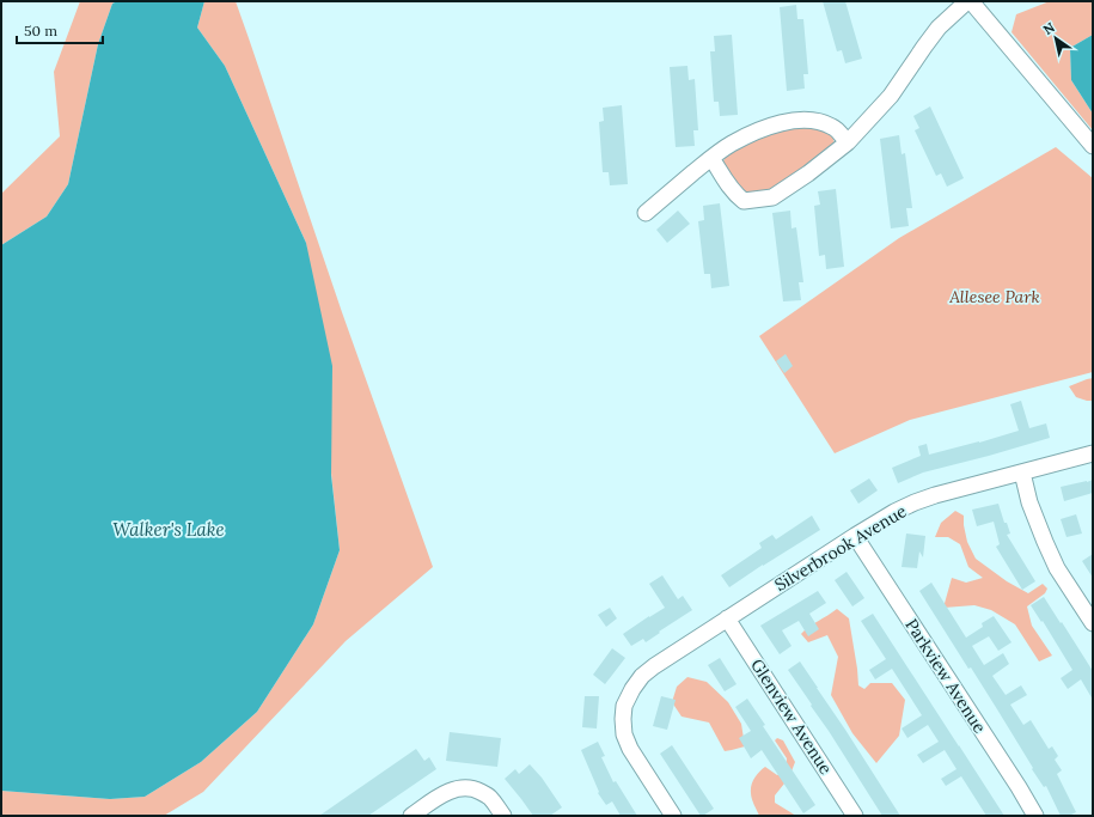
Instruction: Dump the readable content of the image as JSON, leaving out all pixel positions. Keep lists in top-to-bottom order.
{
  "streets": {
    "street": ["Silverbrook Avenue", "Parkview Avenue", "Glenview Avenue"]
  },
  "crossings": [
    ["Silverbrook Avenue", "Parkview Avenue"],
    ["Silverbrook Avenue", "Glenview Avenue"]
  ],
  "water": ["Walker's Lake"],
  "parks": ["Allesee Park"],
  "scale_bar": "50 m",
  "north": "top left"
}
